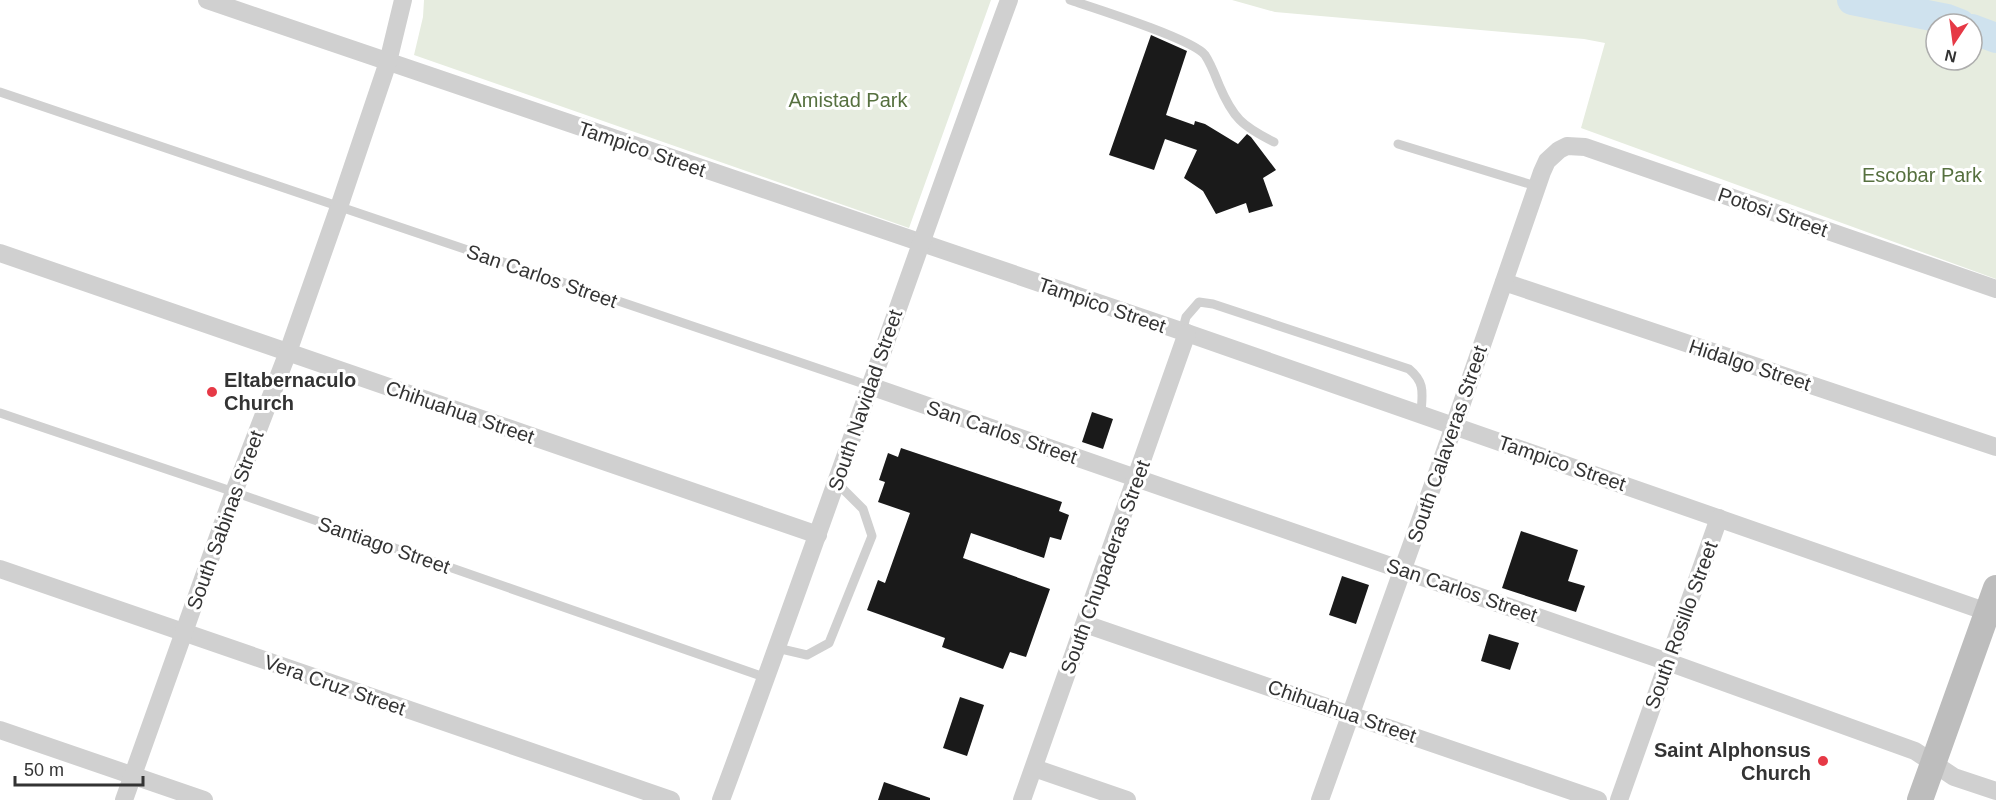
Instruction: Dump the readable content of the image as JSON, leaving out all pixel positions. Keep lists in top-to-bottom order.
{
  "streets": {
    "street": [
      "Tampico Street",
      "Potosi Street",
      "San Carlos Street",
      "Hidalgo Street",
      "South Navidad Street",
      "Chihuahua Street",
      "South Calaveras Street",
      "South Sabinas Street",
      "South Chupaderas Street",
      "South Rosillo Street",
      "Vera Cruz Street"
    ],
    "lane": ["Santiago Street"]
  },
  "crossings": [
    ["Tampico Street", "South Navidad Street"],
    ["Tampico Street", "South Calaveras Street"],
    ["Tampico Street", "South Sabinas Street"],
    ["Tampico Street", "South Chupaderas Street"],
    ["Tampico Street", "South Rosillo Street"],
    ["Potosi Street", "South Calaveras Street"],
    ["San Carlos Street", "South Navidad Street"],
    ["San Carlos Street", "South Calaveras Street"],
    ["San Carlos Street", "South Sabinas Street"],
    ["San Carlos Street", "South Chupaderas Street"],
    ["San Carlos Street", "South Rosillo Street"],
    ["Hidalgo Street", "South Calaveras Street"],
    ["South Navidad Street", "Chihuahua Street"],
    ["South Navidad Street", "Santiago Street"],
    ["Chihuahua Street", "South Calaveras Street"],
    ["Chihuahua Street", "South Sabinas Street"],
    ["Chihuahua Street", "South Chupaderas Street"],
    ["South Sabinas Street", "Santiago Street"],
    ["South Sabinas Street", "Vera Cruz Street"]
  ],
  "parks": ["Amistad Park", "Escobar Park"],
  "places": ["Eltabernaculo Church", "Saint Alphonsus Church"],
  "scale_bar": "50 m",
  "north": "bottom"
}
